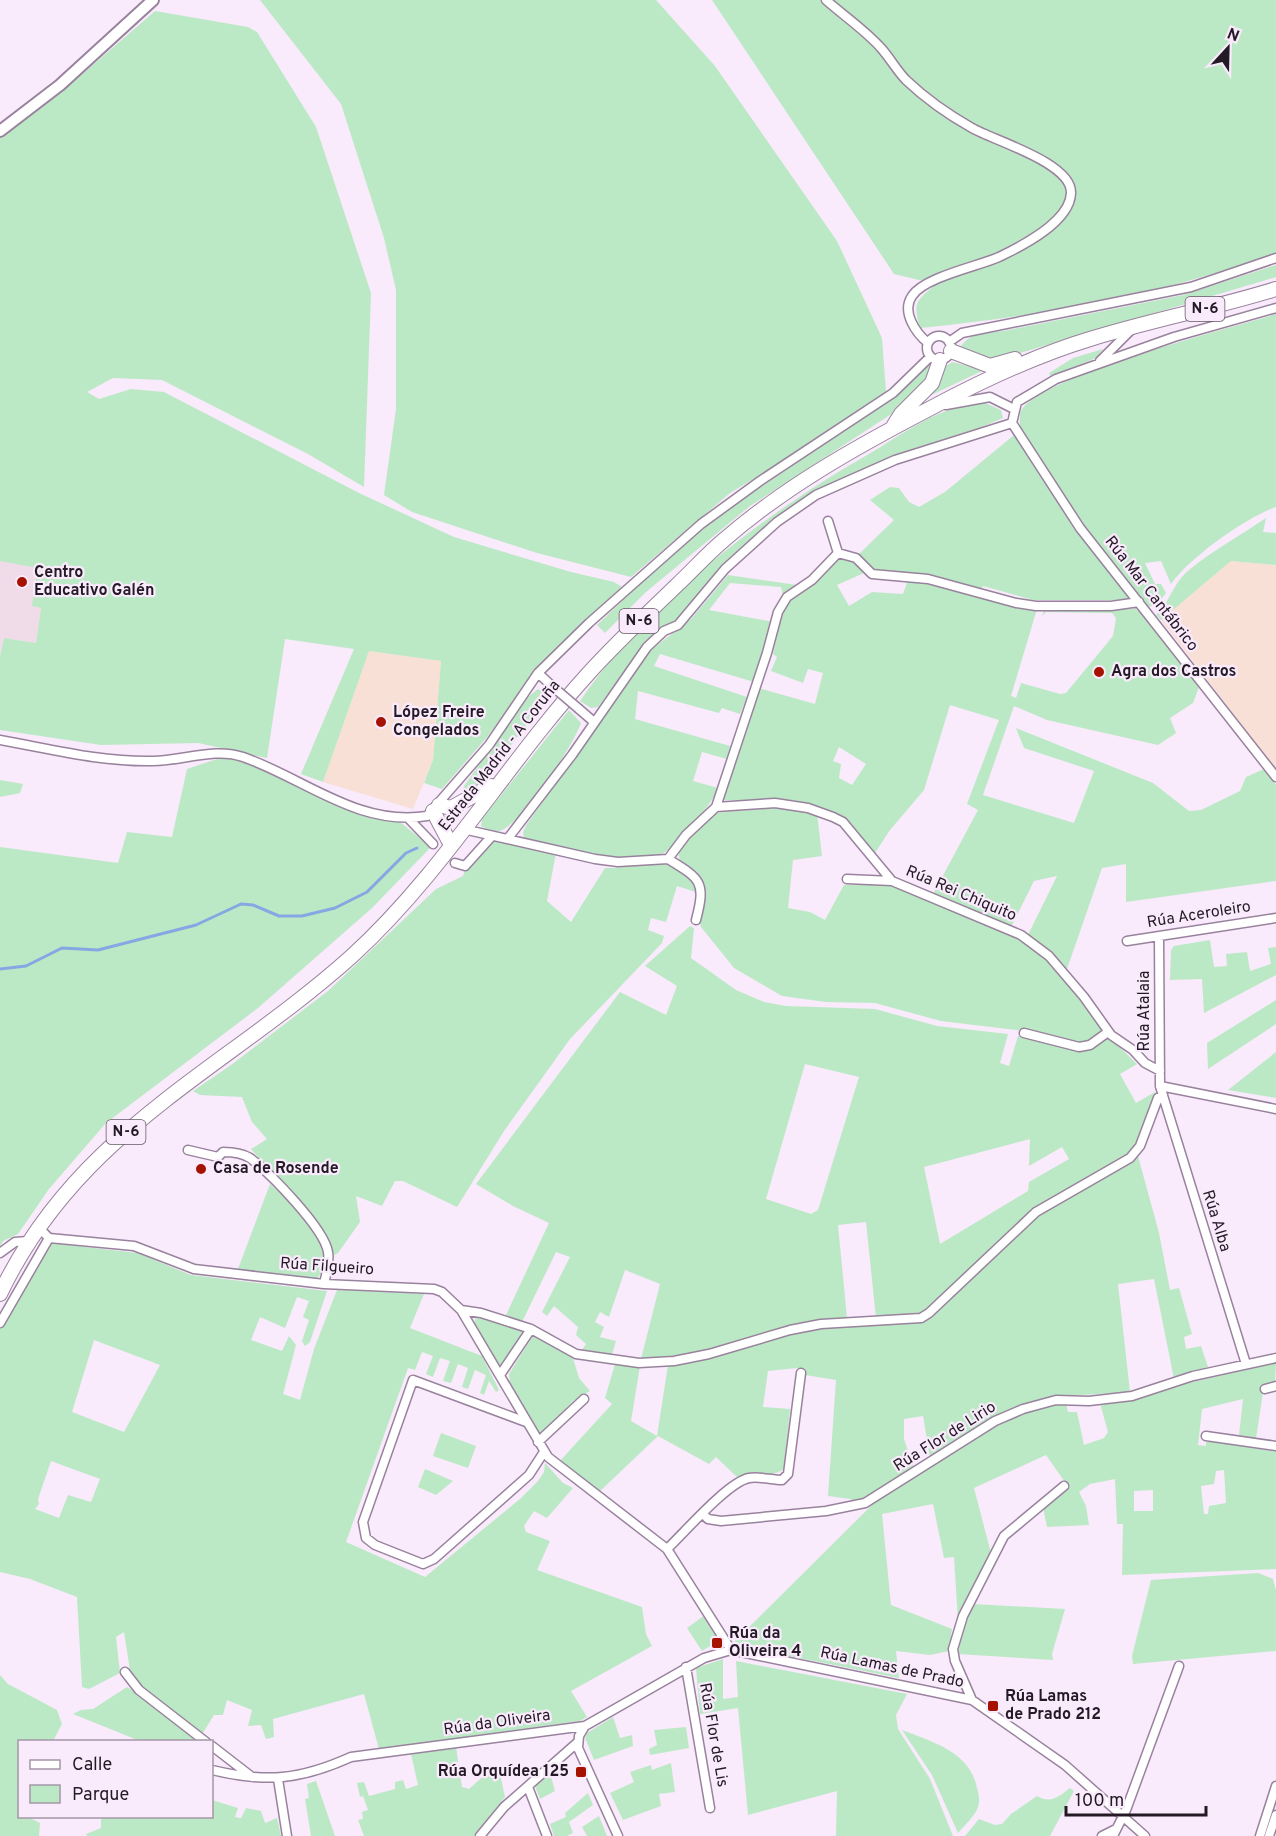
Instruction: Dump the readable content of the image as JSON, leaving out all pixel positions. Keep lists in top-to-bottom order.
{
  "streets": {
    "highway": ["N-6", "Estrada Madrid - A Coruña"],
    "street": [
      "Rúa Mar Cantábrico",
      "Rúa Rei Chiquito",
      "Rúa Aceroleiro",
      "Rúa Atalaia",
      "Rúa Alba",
      "Rúa Filgueiro",
      "Rúa Flor de Lirio",
      "Rúa Lamas de Prado",
      "Rúa da Oliveira",
      "Rúa Flor de Lis"
    ]
  },
  "crossings": [
    ["Rúa Rei Chiquito", "Rúa Atalaia"],
    ["Rúa Aceroleiro", "Rúa Atalaia"],
    ["Rúa Atalaia", "Rúa Alba"],
    ["Rúa Alba", "Rúa Flor de Lirio"],
    ["Rúa Filgueiro", "Rúa Lamas de Prado"],
    ["Rúa Filgueiro", "Rúa da Oliveira"],
    ["Rúa Lamas de Prado", "Rúa da Oliveira"],
    ["Rúa da Oliveira", "Rúa Flor de Lis"]
  ],
  "places": {
    "other": [
      "Centro Educativo Galén",
      "Agra dos Castros",
      "López Freire Congelados",
      "Casa de Rosende"
    ],
    "transit": ["Rúa da Oliveira 4", "Rúa Lamas de Prado 212", "Rúa Orquídea 125"]
  },
  "legend": ["Calle", "Parque"],
  "scale_bar": "100 m",
  "north": "top"
}
